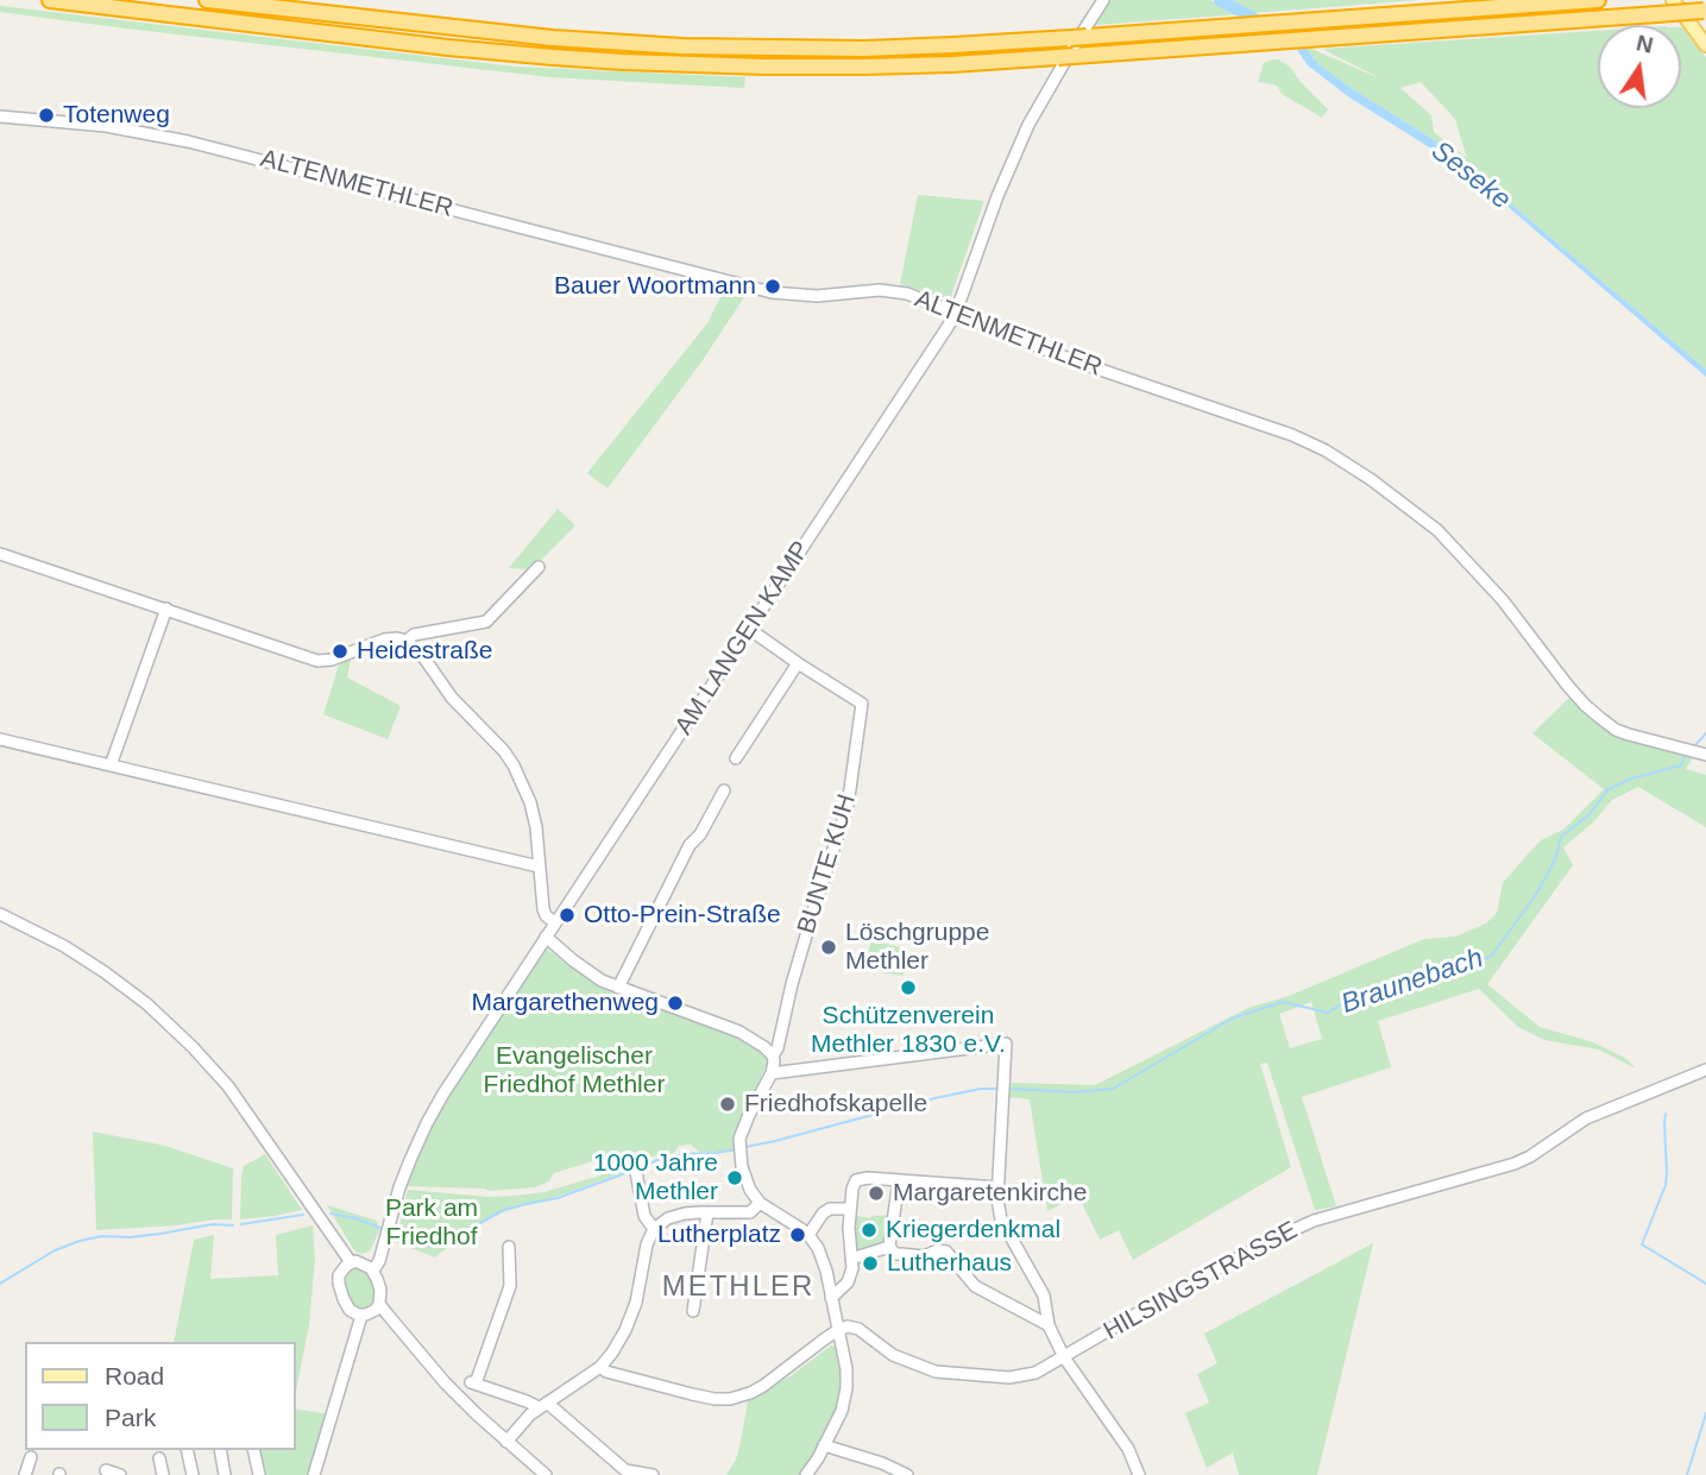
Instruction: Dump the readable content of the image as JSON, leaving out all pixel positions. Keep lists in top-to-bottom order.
{
  "streets": {
    "street": [
      "ALTENMETHLER",
      "AM LANGEN KAMP",
      "BUNTE KUH",
      "HILSINGSTRASSE"
    ]
  },
  "crossings": [
    ["ALTENMETHLER", "AM LANGEN KAMP"],
    ["AM LANGEN KAMP", "BUNTE KUH"]
  ],
  "districts": ["METHLER"],
  "water": ["Seseke", "Braunebach"],
  "parks": ["Evangelischer Friedhof Methler", "Park am Friedhof"],
  "places": [
    "Totenweg",
    "Bauer Woortmann",
    "Heidestraße",
    "Otto-Prein-Straße",
    "Löschgruppe Methler",
    "Schützenverein Methler 1830 e.V.",
    "Margarethenweg",
    "Friedhofskapelle",
    "1000 Jahre Methler",
    "Margaretenkirche",
    "Kriegerdenkmal",
    "Lutherplatz",
    "Lutherhaus"
  ],
  "legend": ["Road", "Park"],
  "north": "top"
}
